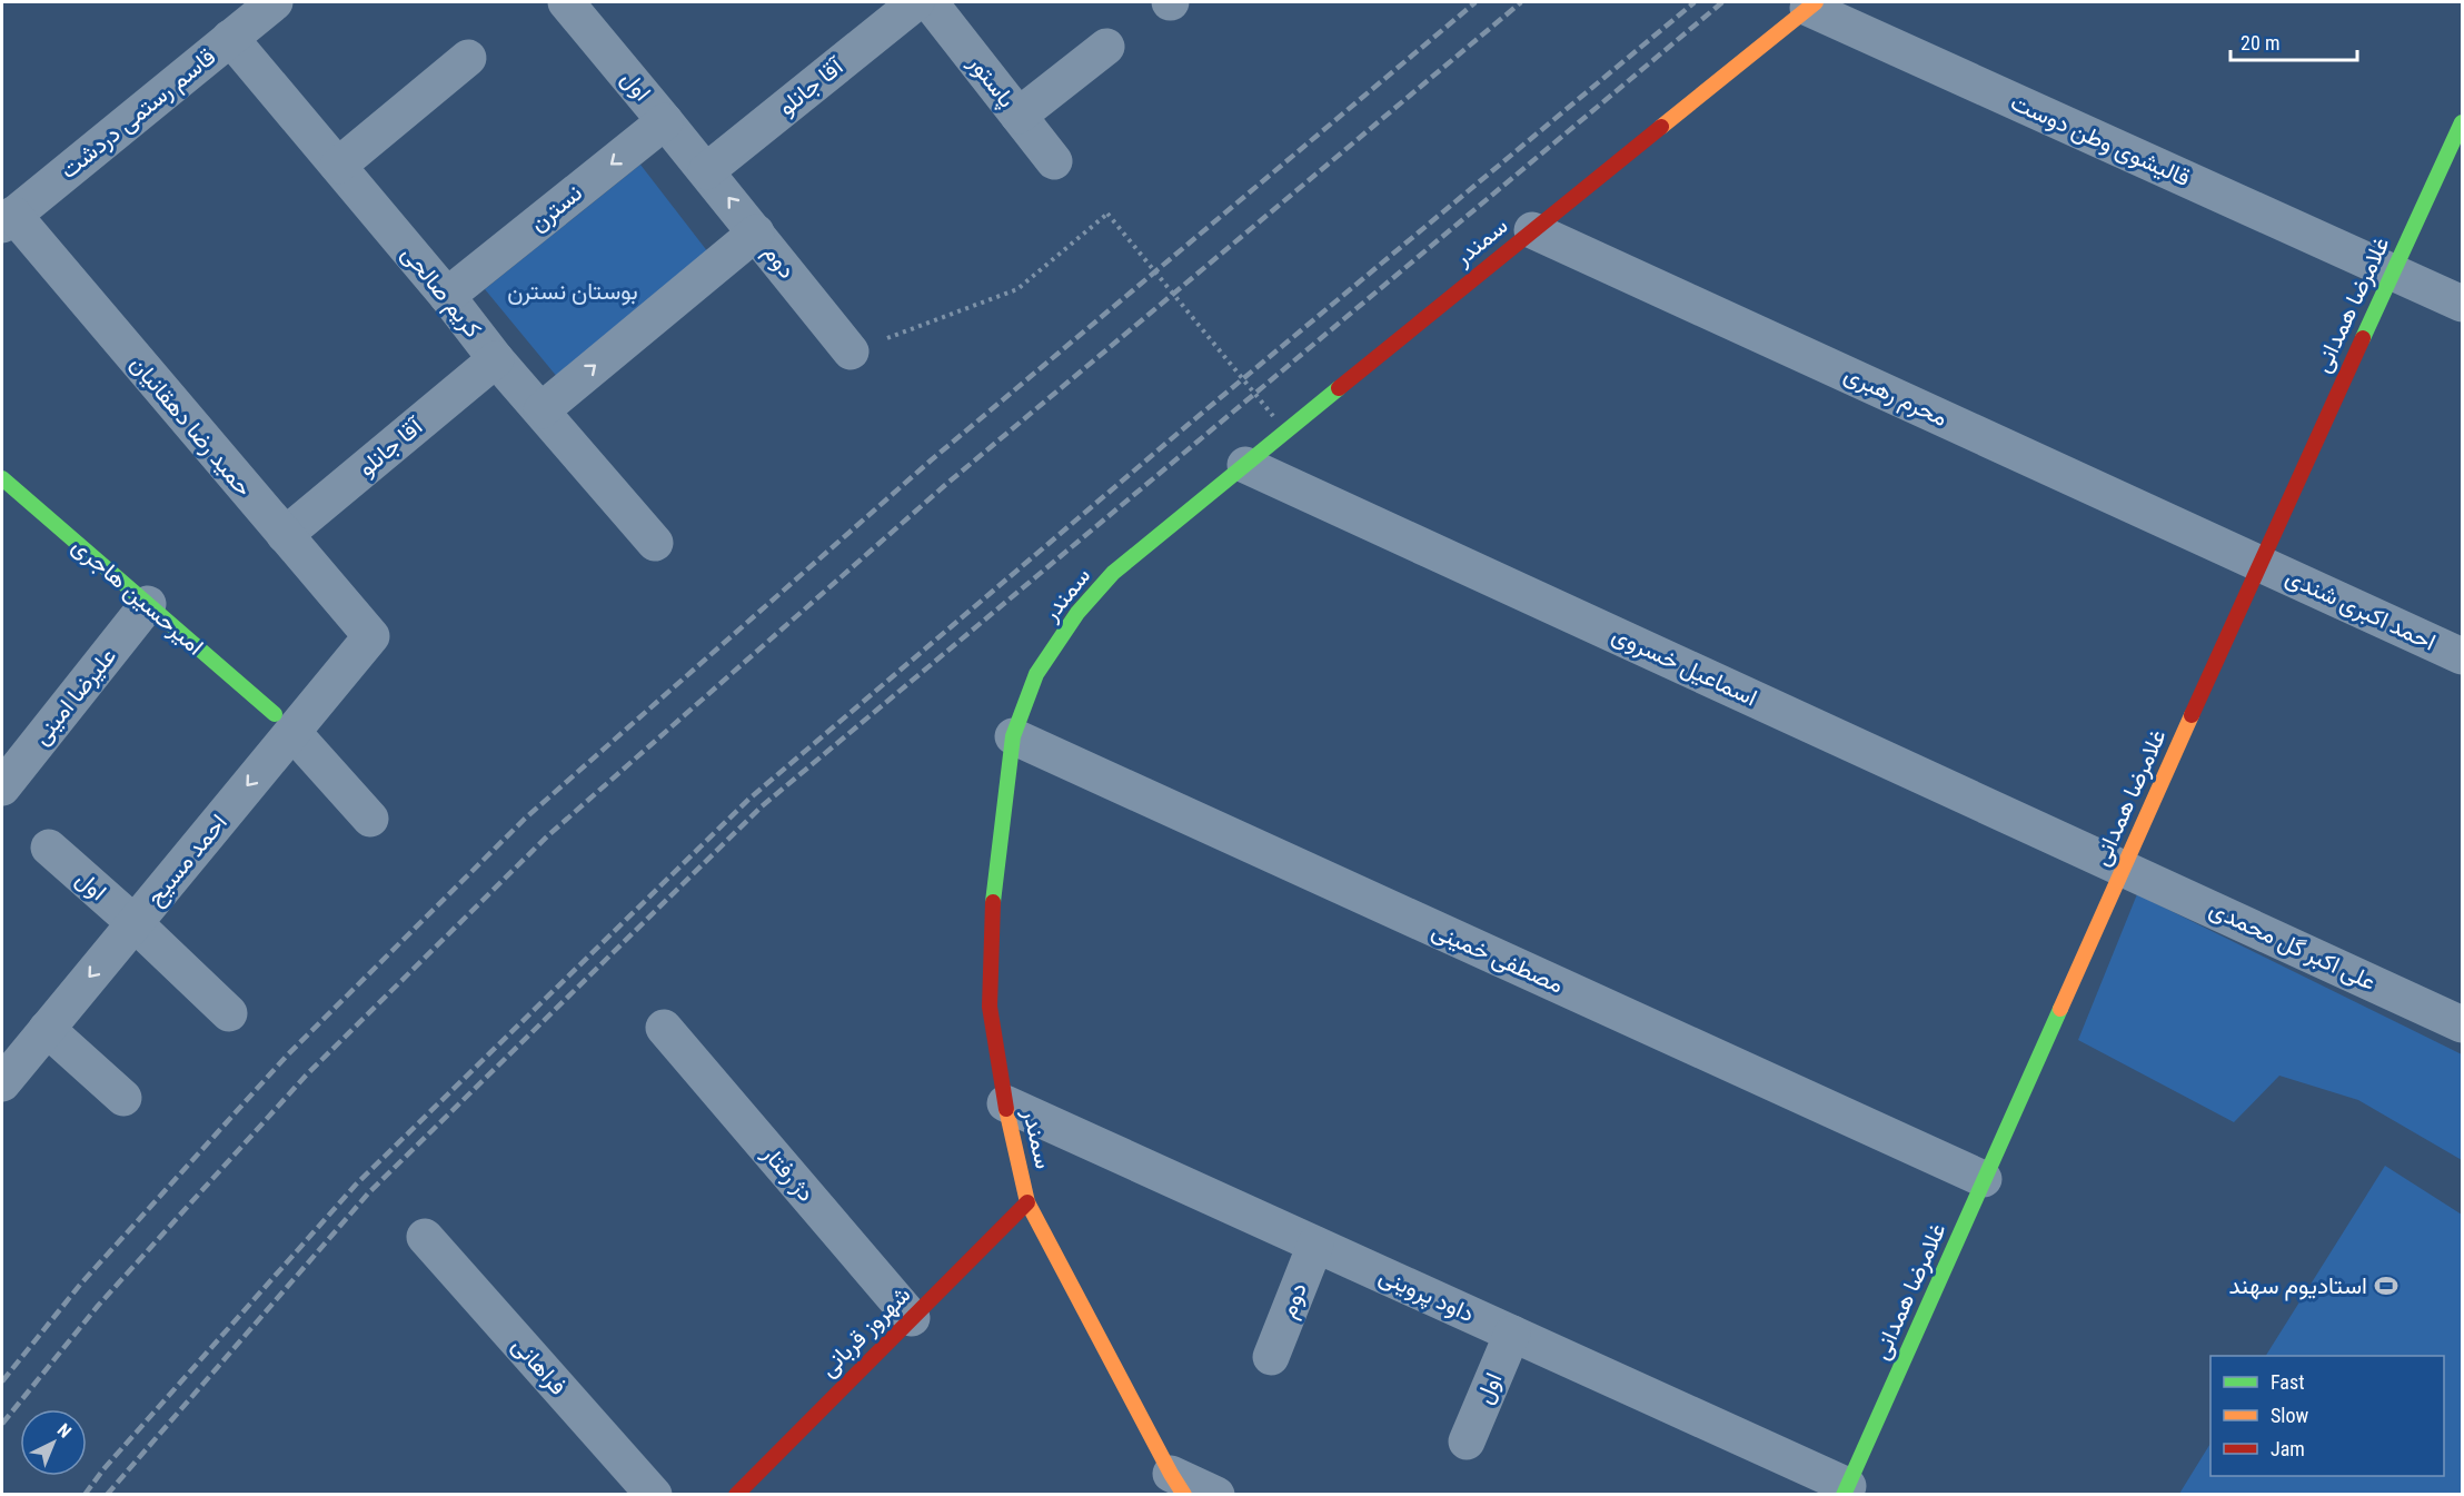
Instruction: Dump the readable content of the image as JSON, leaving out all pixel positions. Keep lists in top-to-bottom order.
{
  "streets": {
    "street": [
      "پاستور",
      "اول",
      "آقا جانلو",
      "قاسم رستمی دردشت",
      "قالیشوی وطن دوست",
      "نسترن",
      "سمندر",
      "دوم",
      "کریم صالحی",
      "غلامرضا همدانی",
      "محرم رهبری",
      "حمید رضا دهقانیان",
      "امیرحسین هاجری",
      "احمد اکبری شندی",
      "اسماعیل خسروی",
      "علیرضا امینی",
      "احمد مسیح",
      "علی اکبر گل محمدی",
      "مصطفی خمینی",
      "دژ رفتار",
      "داود پروینی",
      "شهروز قربانی",
      "فراهانی"
    ]
  },
  "crossings": [
    ["اول", "آقا جانلو"],
    ["اول", "نسترن"],
    ["اول", "دوم"],
    ["اول", "احمد مسیح"],
    ["اول", "داود پروینی"],
    ["آقا جانلو", "دوم"],
    ["آقا جانلو", "کریم صالحی"],
    ["آقا جانلو", "حمید رضا دهقانیان"],
    ["قاسم رستمی دردشت", "کریم صالحی"],
    ["قاسم رستمی دردشت", "حمید رضا دهقانیان"],
    ["قالیشوی وطن دوست", "سمندر"],
    ["قالیشوی وطن دوست", "غلامرضا همدانی"],
    ["نسترن", "کریم صالحی"],
    ["سمندر", "محرم رهبری"],
    ["سمندر", "اسماعیل خسروی"],
    ["سمندر", "مصطفی خمینی"],
    ["سمندر", "داود پروینی"],
    ["سمندر", "شهروز قربانی"],
    ["دوم", "داود پروینی"],
    ["غلامرضا همدانی", "محرم رهبری"],
    ["غلامرضا همدانی", "احمد اکبری شندی"],
    ["غلامرضا همدانی", "اسماعیل خسروی"],
    ["غلامرضا همدانی", "علی اکبر گل محمدی"],
    ["غلامرضا همدانی", "مصطفی خمینی"],
    ["غلامرضا همدانی", "داود پروینی"],
    ["محرم رهبری", "احمد اکبری شندی"],
    ["حمید رضا دهقانیان", "احمد مسیح"],
    ["امیرحسین هاجری", "علیرضا امینی"],
    ["امیرحسین هاجری", "احمد مسیح"],
    ["اسماعیل خسروی", "علی اکبر گل محمدی"],
    ["دژ رفتار", "شهروز قربانی"]
  ],
  "one_way": ["احمد مسیح"],
  "parks": ["بوستان نسترن"],
  "places": {
    "sports": ["استادیوم سهند"]
  },
  "legend": ["Fast", "Slow", "Jam"],
  "scale_bar": "20 m",
  "north": "top right"
}
